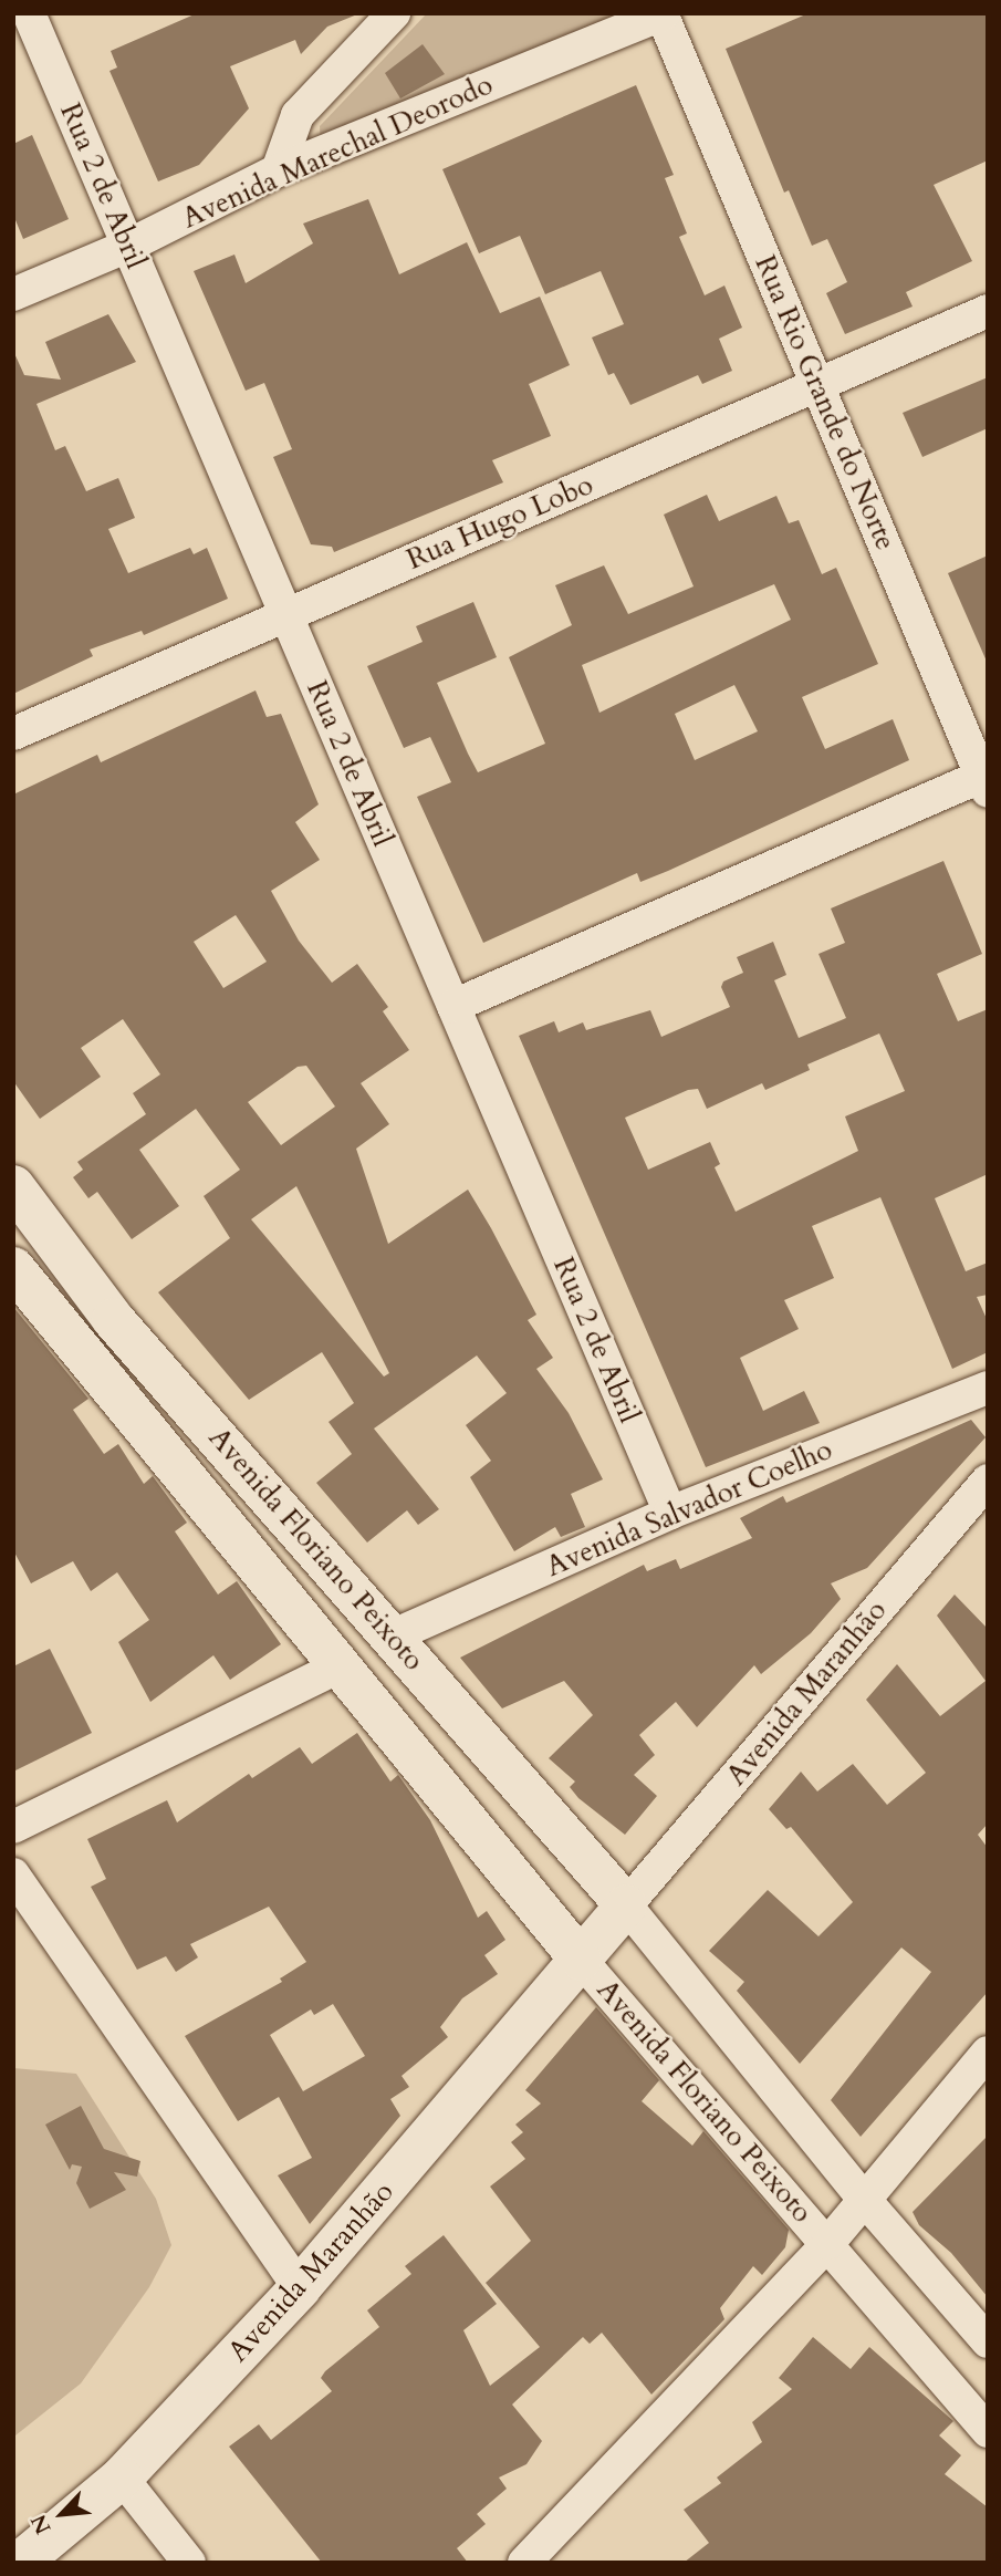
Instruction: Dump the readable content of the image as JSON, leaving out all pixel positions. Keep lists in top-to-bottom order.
{
  "streets": {
    "street": [
      "Avenida Marechal Deorodo",
      "Rua 2 de Abril",
      "Rua Rio Grande do Norte",
      "Rua Hugo Lobo",
      "Avenida Salvador Coelho",
      "Avenida Floriano Peixoto",
      "Avenida Maranhão"
    ]
  },
  "crossings": [
    ["Avenida Marechal Deorodo", "Rua 2 de Abril"],
    ["Avenida Marechal Deorodo", "Rua Rio Grande do Norte"],
    ["Rua 2 de Abril", "Rua Hugo Lobo"],
    ["Rua 2 de Abril", "Avenida Salvador Coelho"],
    ["Rua Rio Grande do Norte", "Rua Hugo Lobo"],
    ["Avenida Salvador Coelho", "Avenida Floriano Peixoto"],
    ["Avenida Floriano Peixoto", "Avenida Maranhão"]
  ],
  "north": "bottom left"
}
